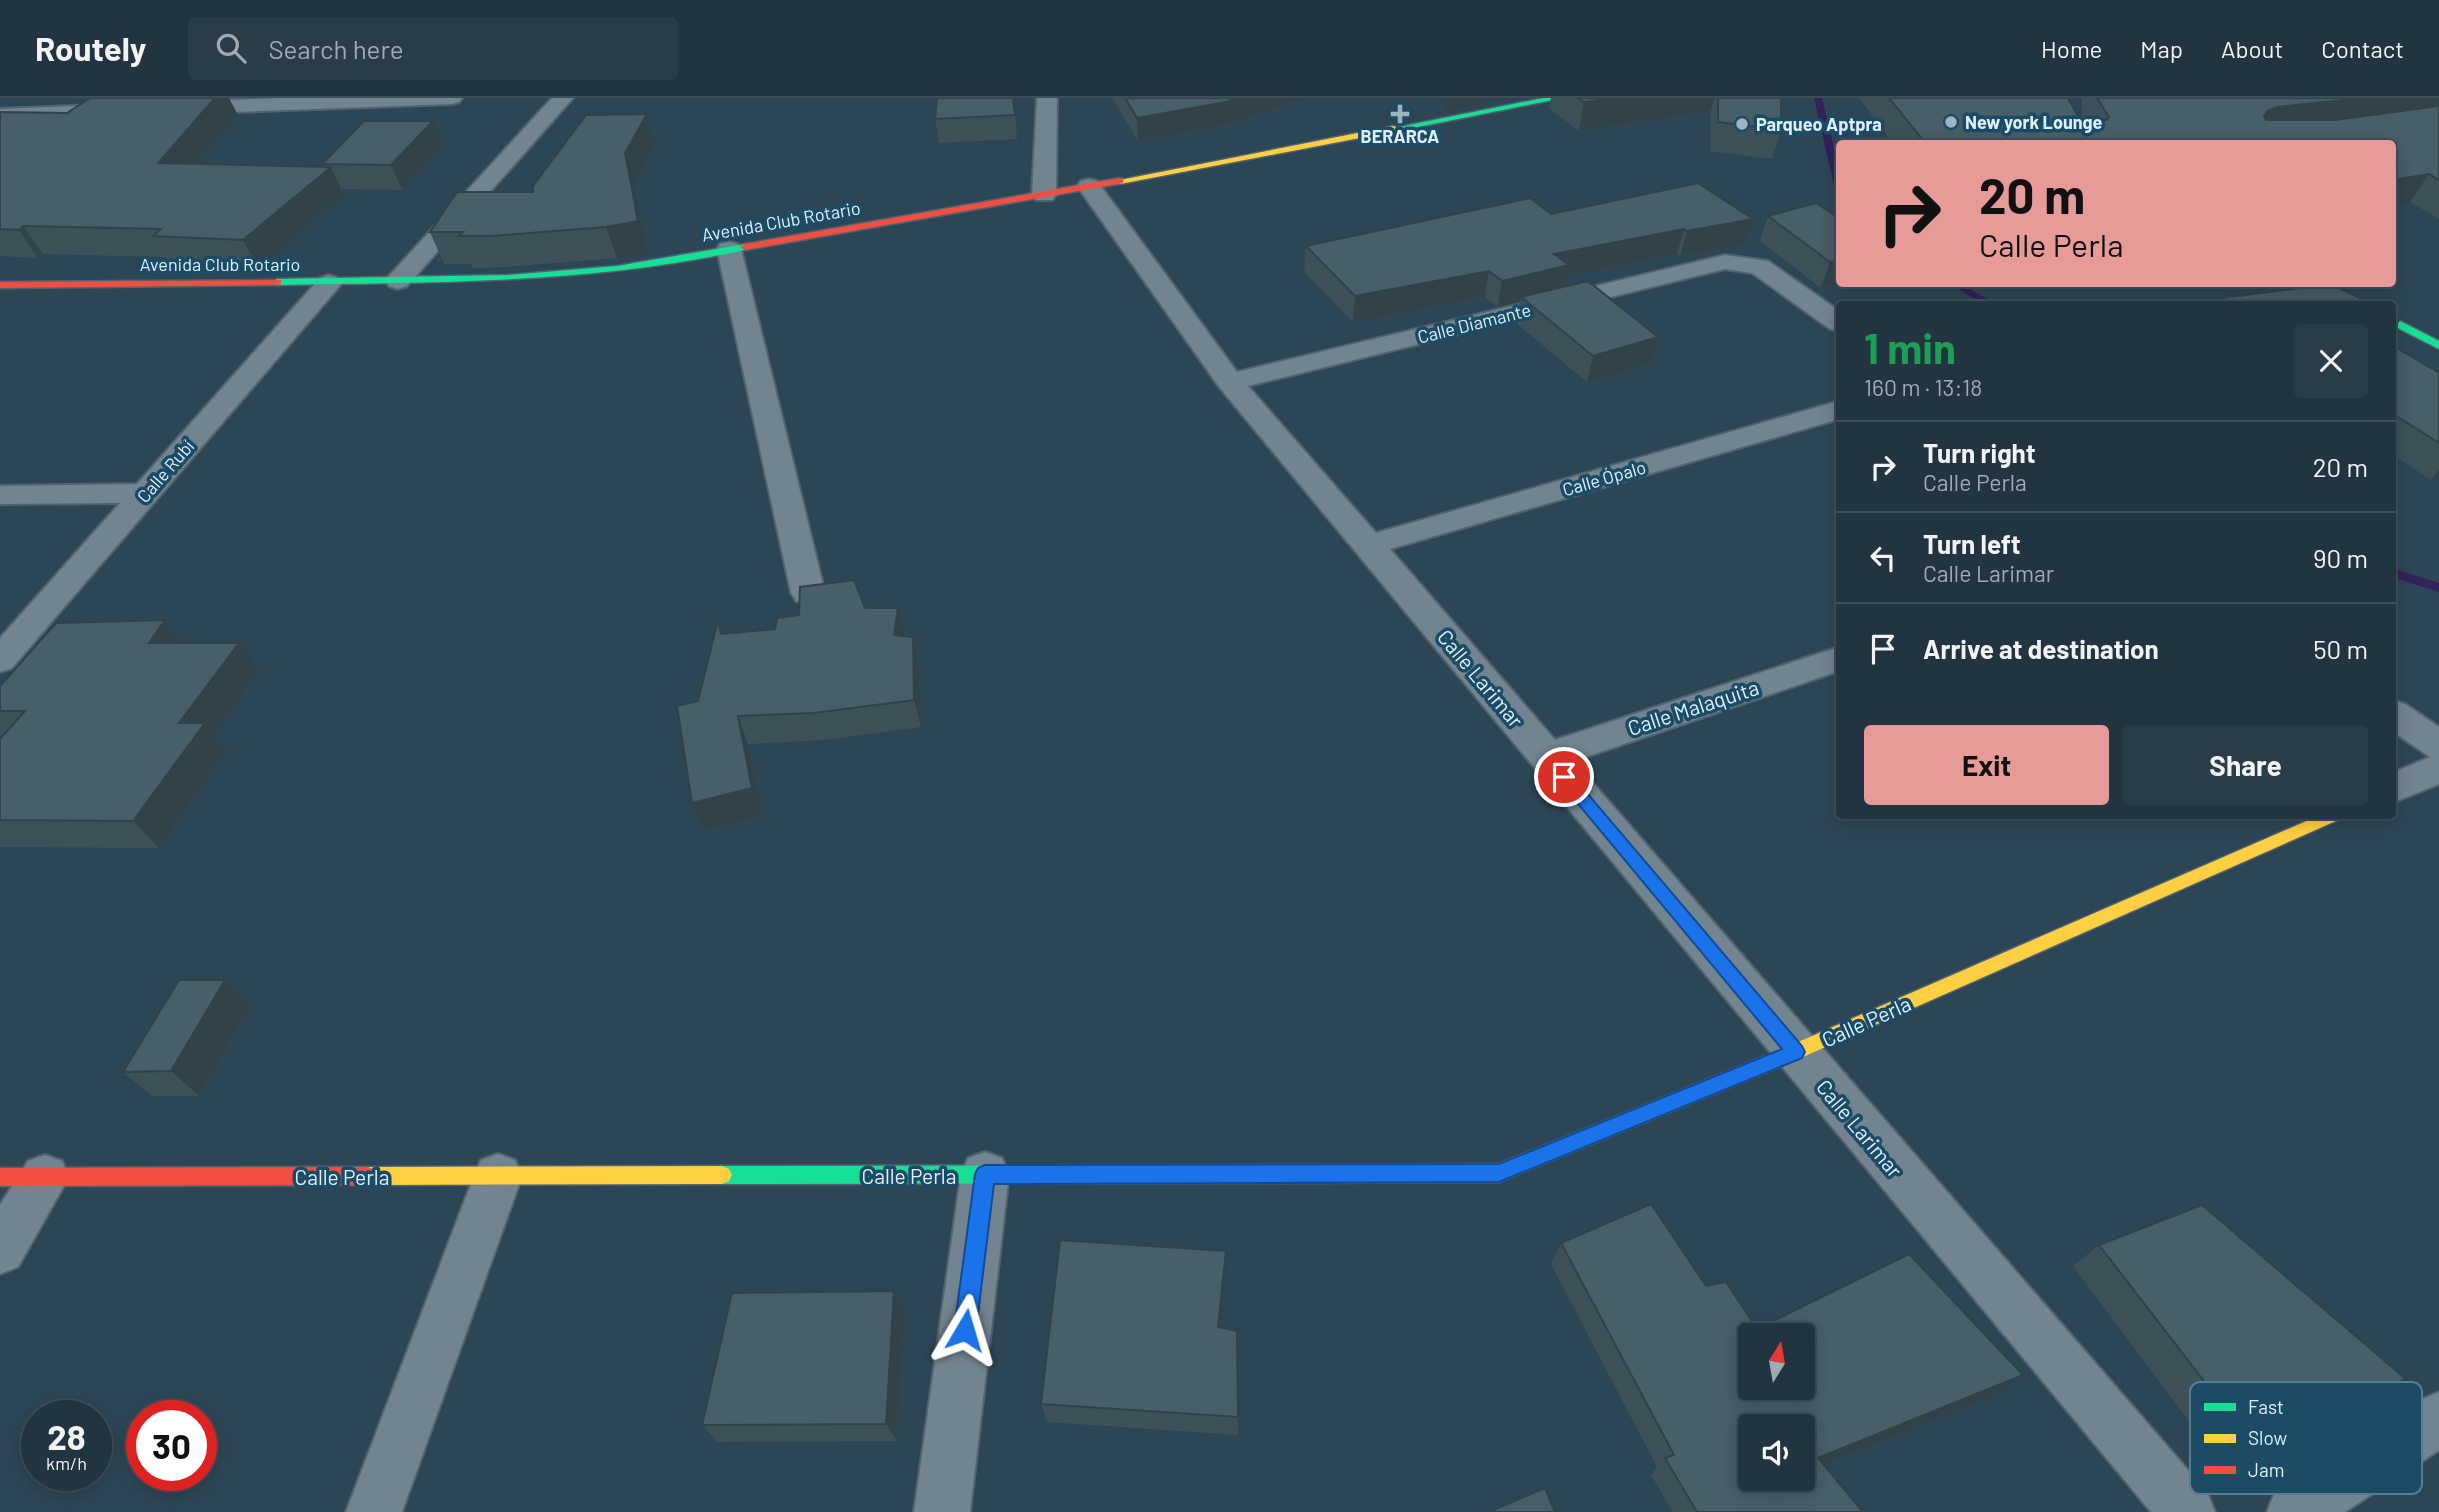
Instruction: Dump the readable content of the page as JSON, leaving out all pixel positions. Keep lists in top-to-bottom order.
{
  "streets": {
    "main road": ["Avenida Club Rotario", "Calle Perla"],
    "street": [
      "Calle Diamante",
      "Calle Rubí",
      "Calle Ópalo",
      "Calle Larimar",
      "Calle Malaquita"
    ]
  },
  "crossings": [
    ["Avenida Club Rotario", "Calle Rubí"],
    ["Avenida Club Rotario", "Calle Larimar"],
    ["Calle Diamante", "Calle Larimar"],
    ["Calle Ópalo", "Calle Larimar"],
    ["Calle Larimar", "Calle Malaquita"],
    ["Calle Larimar", "Calle Perla"]
  ],
  "places": {
    "health": ["BERARCA"],
    "other": ["New york Lounge", "Parqueo Aptpra"]
  },
  "legend": ["Fast", "Slow", "Jam"],
  "north": "top",
  "page": {
    "header": "Routely",
    "search": "Search here",
    "nav": [
      "Home",
      "Map",
      "About",
      "Contact"
    ],
    "turn": ["20 m", "Calle Perla"],
    "heading": ["1 min", "160 m · 13:18"],
    "list": [
      {
        "name": "Turn right",
        "note": "Calle Perla",
        "value": "20 m"
      },
      {
        "name": "Turn left",
        "note": "Calle Larimar",
        "value": "90 m"
      },
      {
        "name": "Arrive at destination",
        "value": "50 m"
      }
    ],
    "buttons": ["Exit", "Share"],
    "speed": "28 km/h",
    "limit": "30"
  }
}
